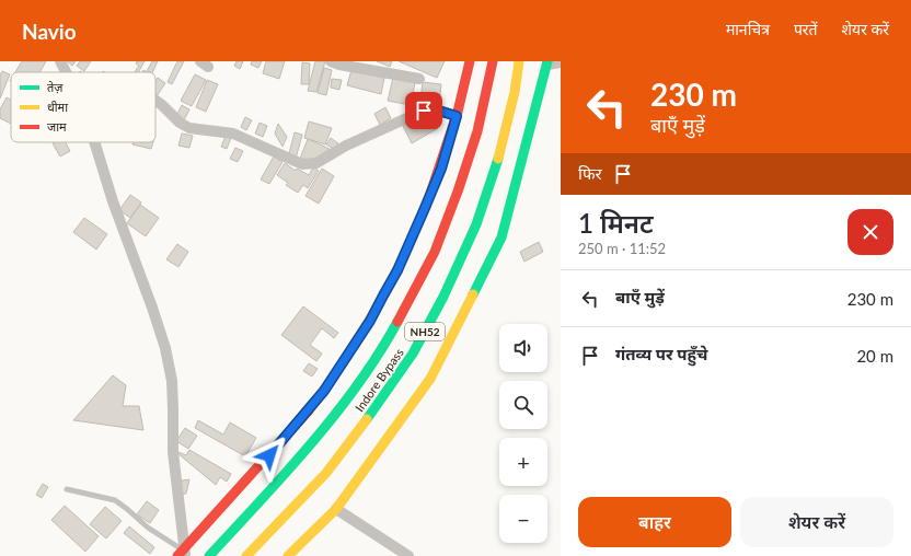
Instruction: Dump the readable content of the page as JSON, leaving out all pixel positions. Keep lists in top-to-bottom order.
{
  "streets": {
    "main road": ["NH52", "Indore Bypass"]
  },
  "legend": ["तेज़", "धीमा", "जाम"],
  "page": {
    "header": "Navio",
    "nav": ["मानचित्र", "परतें", "शेयर करें"],
    "turn": ["230 m", "बाएँ मुड़ें"],
    "then": "फिर",
    "heading": ["1 मिनट", "250 m · 11:52"],
    "list": [
      {
        "name": "बाएँ मुड़ें",
        "value": "230 m"
      },
      {
        "name": "गंतव्य पर पहुँचे",
        "value": "20 m"
      }
    ],
    "map_buttons": ["+", "−"],
    "buttons": ["बाहर", "शेयर करें"]
  }
}
